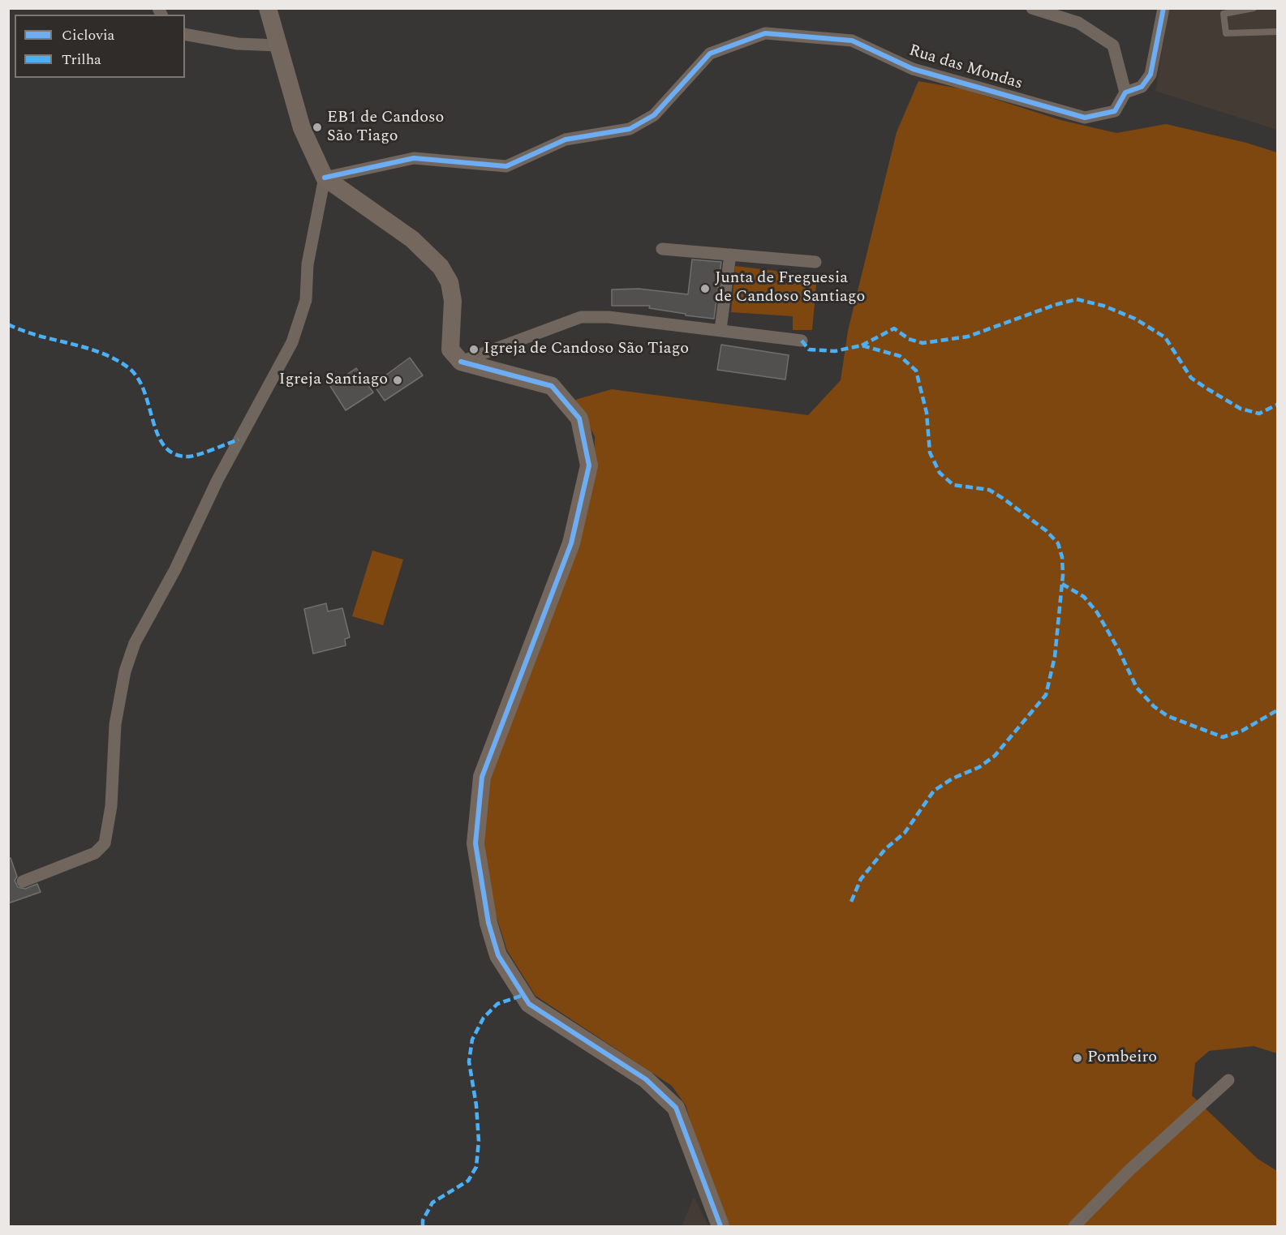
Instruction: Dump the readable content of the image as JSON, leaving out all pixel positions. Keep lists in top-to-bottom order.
{
  "streets": {
    "street": ["Rua das Mondas"]
  },
  "places": [
    "EB1 de Candoso São Tiago",
    "Junta de Freguesia de Candoso Santiago",
    "Igreja de Candoso São Tiago",
    "Igreja Santiago",
    "Pombeiro"
  ],
  "legend": ["Ciclovia", "Trilha"]
}
